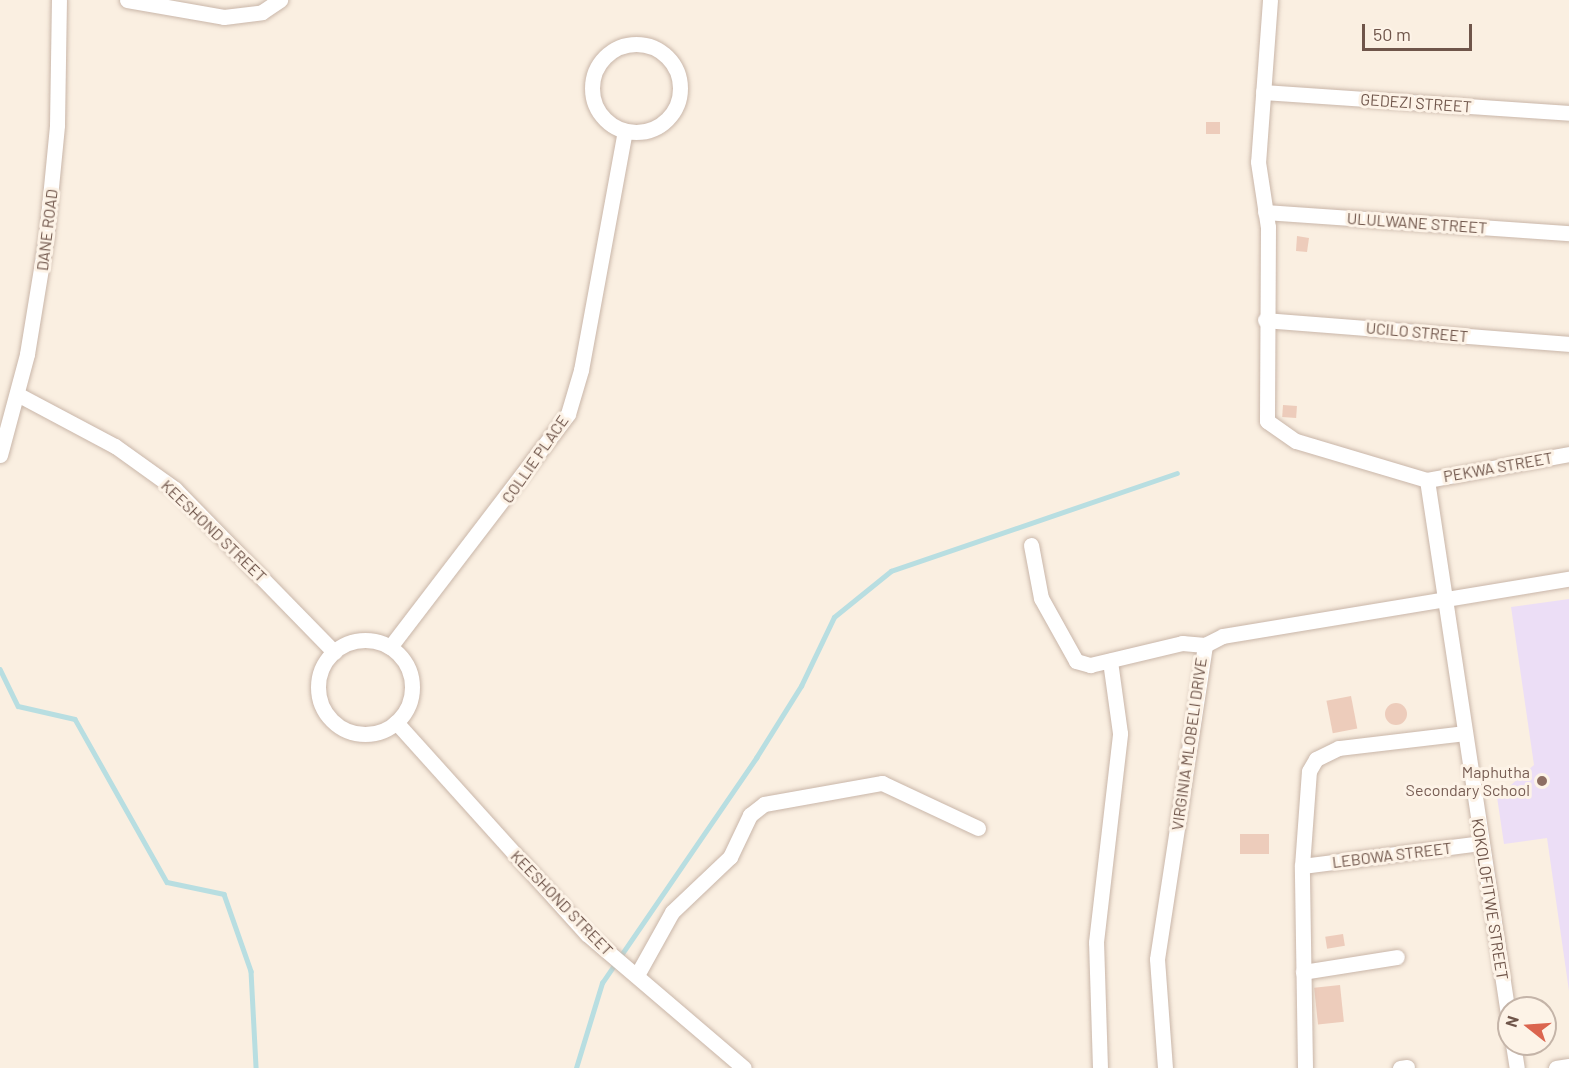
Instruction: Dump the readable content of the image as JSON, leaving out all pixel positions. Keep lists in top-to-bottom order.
{
  "streets": {
    "street": [
      "GEDEZI STREET",
      "ULULWANE STREET",
      "DANE ROAD",
      "UCILO STREET",
      "COLLIE PLACE",
      "PEKWA STREET",
      "KEESHOND STREET",
      "VIRGINIA MLOBELI DRIVE",
      "LEBOWA STREET",
      "KOKOLOFITWE STREET"
    ]
  },
  "crossings": [
    ["DANE ROAD", "KEESHOND STREET"],
    ["COLLIE PLACE", "KEESHOND STREET"],
    ["PEKWA STREET", "KOKOLOFITWE STREET"],
    ["VIRGINIA MLOBELI DRIVE", "KOKOLOFITWE STREET"],
    ["LEBOWA STREET", "KOKOLOFITWE STREET"]
  ],
  "places": ["Maphutha Secondary School"],
  "scale_bar": "50 m",
  "north": "left"
}
